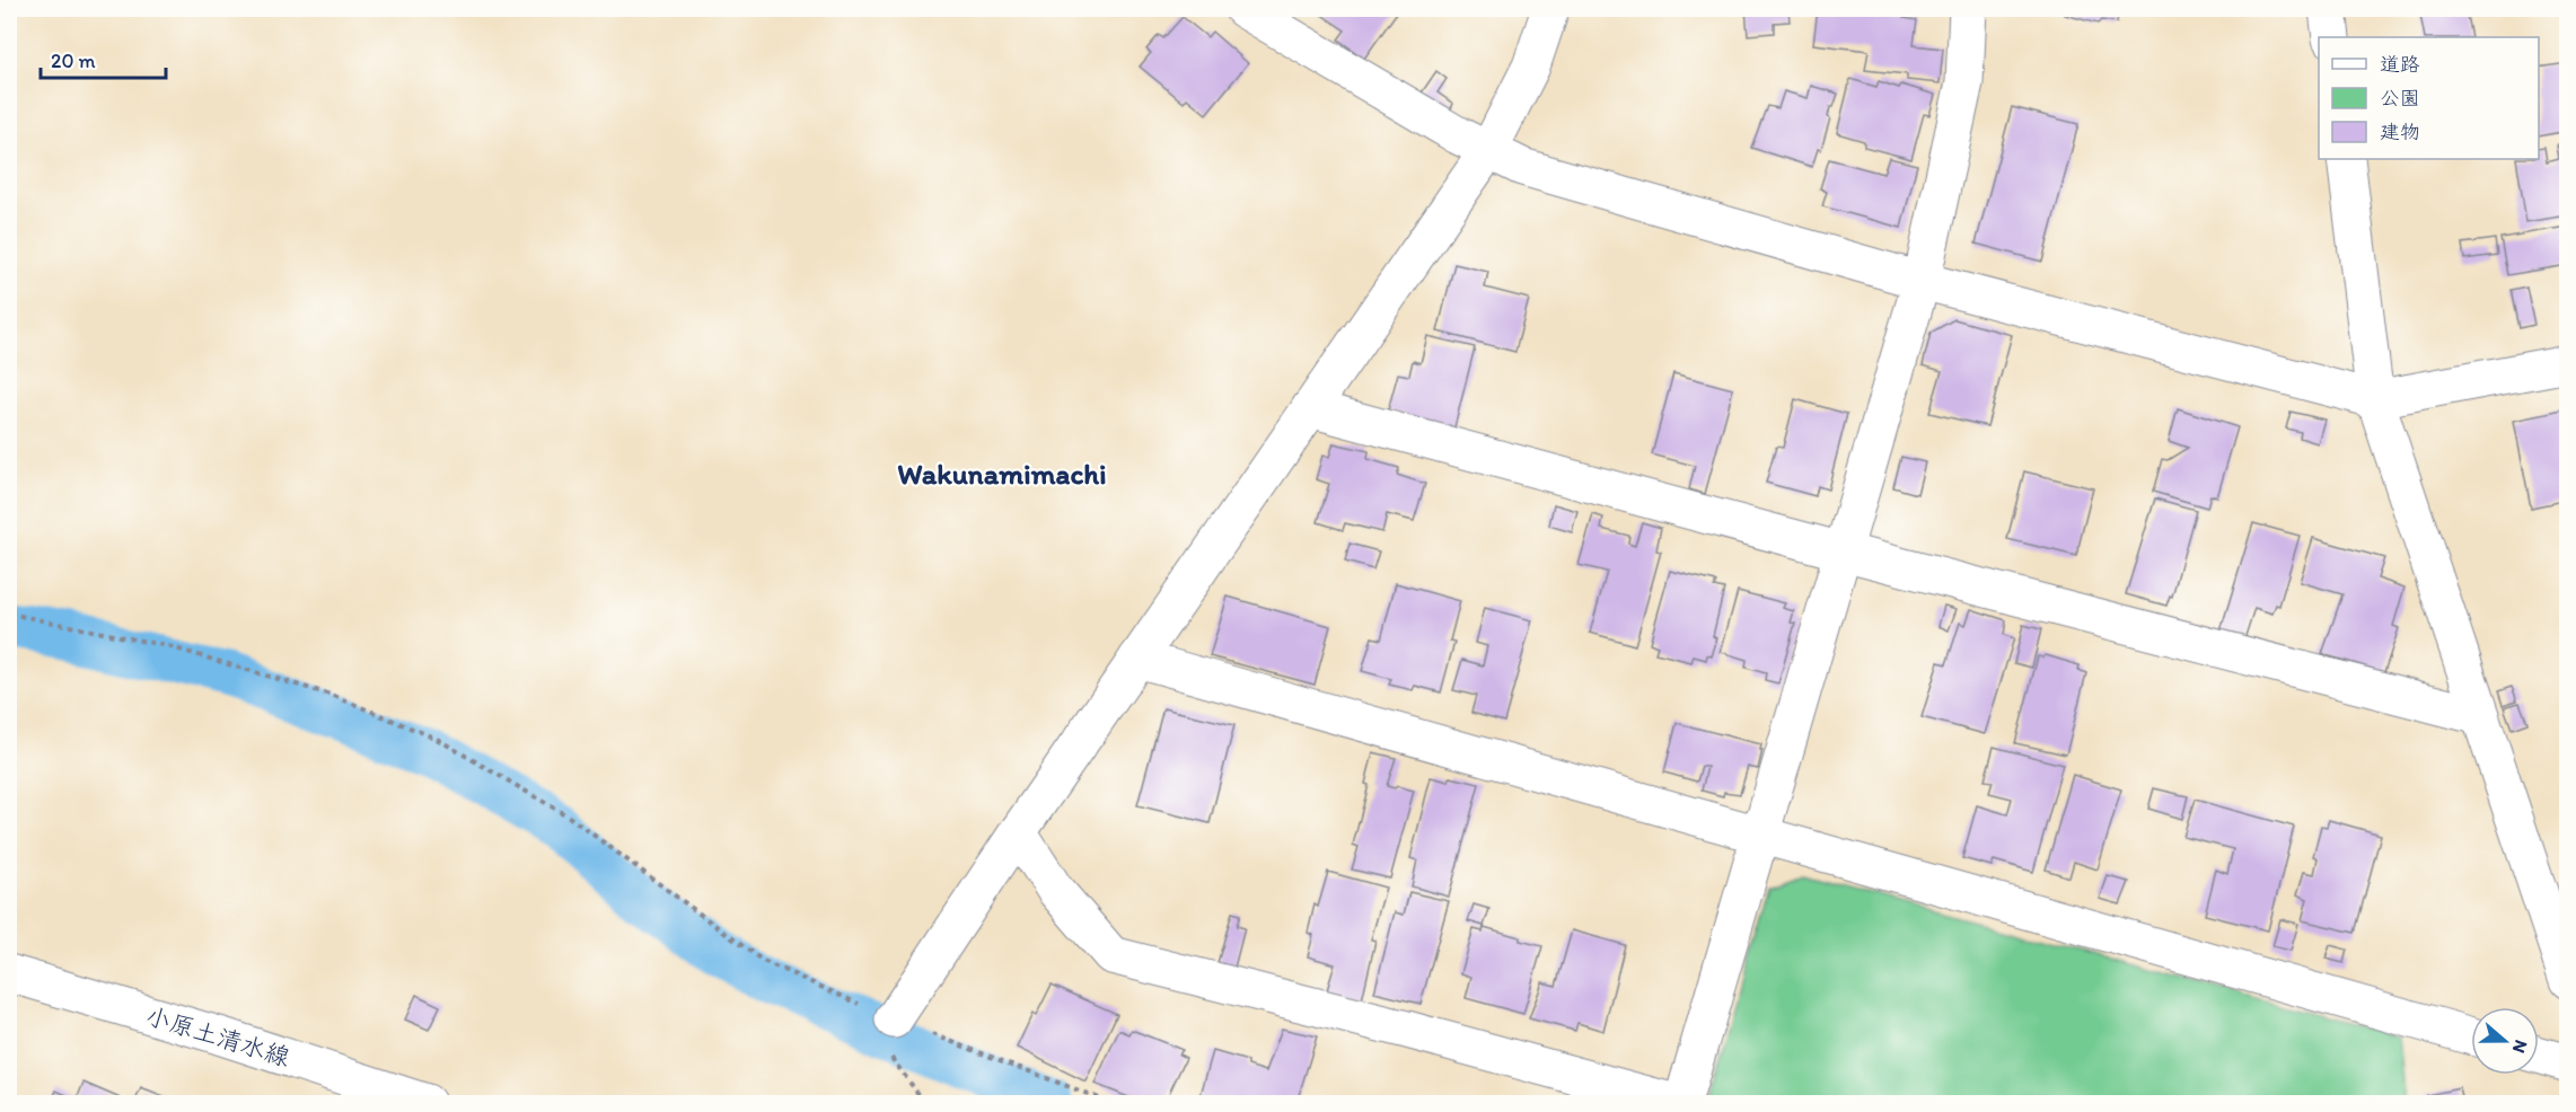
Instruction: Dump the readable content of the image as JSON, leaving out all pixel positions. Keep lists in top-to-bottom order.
{
  "streets": {
    "street": ["小原土清水線"]
  },
  "districts": ["Wakunamimachi"],
  "legend": ["道路", "公園", "建物"],
  "scale_bar": "20 m",
  "north": "right"
}
